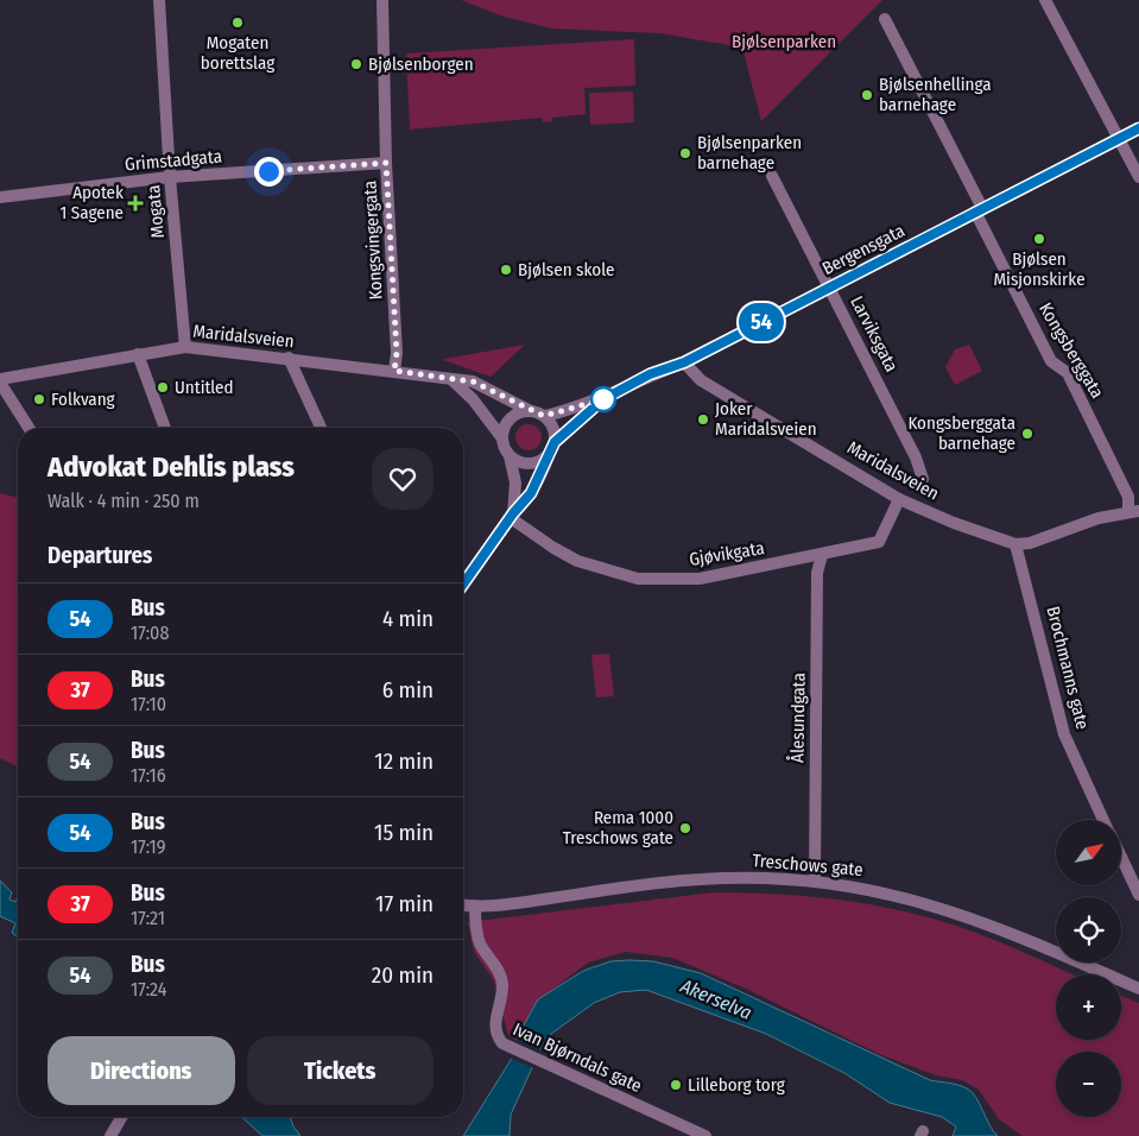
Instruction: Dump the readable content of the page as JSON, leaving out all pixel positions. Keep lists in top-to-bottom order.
{
  "streets": {
    "street": [
      "Grimstadgata",
      "Mogata",
      "Kongsvingergata",
      "Bergensgata",
      "Larviksgata",
      "Maridalsveien",
      "Kongsberggata",
      "Gjøvikgata",
      "Brochmanns gate",
      "Ålesundgata",
      "Treschows gate",
      "Ivan Bjørndals gate"
    ]
  },
  "crossings": [
    ["Grimstadgata", "Mogata"],
    ["Grimstadgata", "Kongsvingergata"],
    ["Mogata", "Maridalsveien"],
    ["Kongsvingergata", "Maridalsveien"],
    ["Bergensgata", "Larviksgata"],
    ["Bergensgata", "Maridalsveien"],
    ["Bergensgata", "Kongsberggata"],
    ["Maridalsveien", "Gjøvikgata"],
    ["Maridalsveien", "Brochmanns gate"],
    ["Gjøvikgata", "Ålesundgata"],
    ["Ålesundgata", "Treschows gate"],
    ["Treschows gate", "Ivan Bjørndals gate"]
  ],
  "water": ["Akerselva"],
  "parks": ["Bjølsenparken"],
  "places": {
    "other": [
      "Mogaten borettslag",
      "Bjølsenborgen",
      "Bjølsenhellinga barnehage",
      "Bjølsenparken barnehage",
      "Bjølsen Misjonskirke",
      "Bjølsen skole",
      "Untitled",
      "Folkvang",
      "Joker Maridalsveien",
      "Kongsberggata barnehage",
      "Rema 1000 Treschows gate",
      "Lilleborg torg"
    ],
    "health": ["Apotek 1 Sagene"]
  },
  "lines": ["bus line 54"],
  "north": "top right",
  "page": {
    "on_map": "54",
    "heading": [
      ["Advokat Dehlis plass", "Walk · 4 min · 250 m"],
      "Departures"
    ],
    "list": [
      {
        "mark": "54",
        "name": "Bus",
        "note": "17:08",
        "value": "4 min"
      },
      {
        "mark": "37",
        "name": "Bus",
        "note": "17:10",
        "value": "6 min"
      },
      {
        "mark": "54",
        "name": "Bus",
        "note": "17:16",
        "value": "12 min"
      },
      {
        "mark": "54",
        "name": "Bus",
        "note": "17:19",
        "value": "15 min"
      },
      {
        "mark": "37",
        "name": "Bus",
        "note": "17:21",
        "value": "17 min"
      },
      {
        "mark": "54",
        "name": "Bus",
        "note": "17:24",
        "value": "20 min"
      }
    ],
    "map_buttons": ["+", "−"],
    "buttons": ["Directions", "Tickets"]
  }
}
